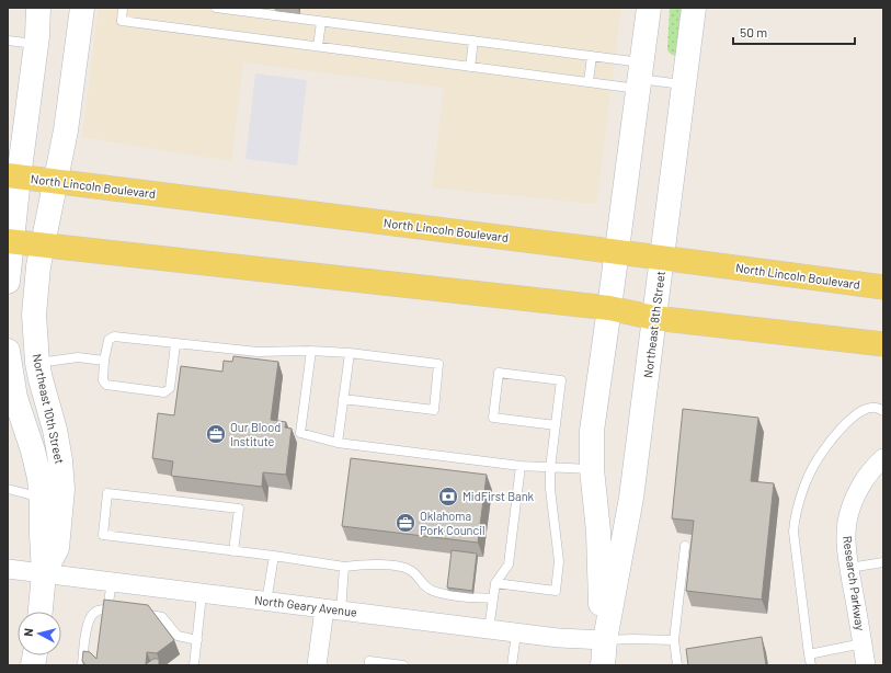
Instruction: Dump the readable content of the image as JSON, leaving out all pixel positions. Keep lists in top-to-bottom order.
{
  "streets": {
    "main road": ["North Lincoln Boulevard", "Northeast 8th Street", "Northeast 10th Street"],
    "street": ["Research Parkway", "North Geary Avenue"]
  },
  "crossings": [
    ["North Lincoln Boulevard", "Northeast 8th Street"],
    ["North Lincoln Boulevard", "Northeast 10th Street"],
    ["Northeast 8th Street", "North Geary Avenue"],
    ["Northeast 10th Street", "North Geary Avenue"]
  ],
  "places": {
    "office": ["Our Blood Institute", "Oklahoma Pork Council"],
    "bank": ["MidFirst Bank"]
  },
  "scale_bar": "50 m",
  "north": "left"
}
